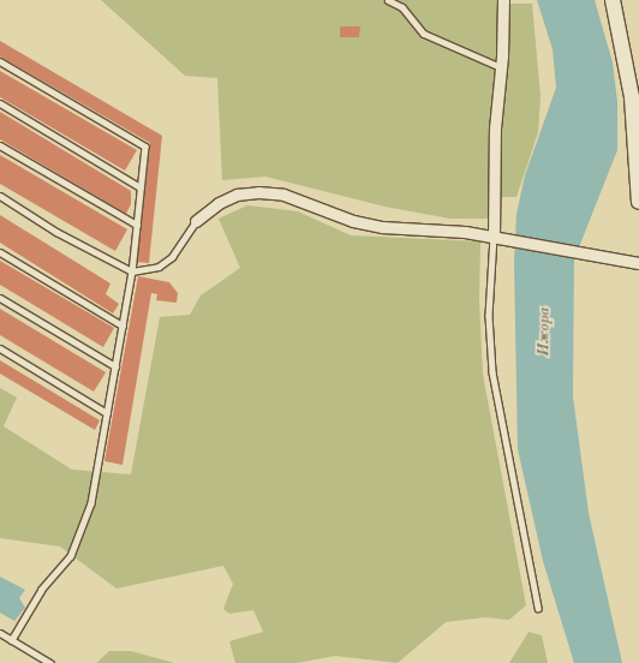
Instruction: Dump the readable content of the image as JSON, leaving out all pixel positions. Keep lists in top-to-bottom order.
{
  "water": ["Ижора"]
}
